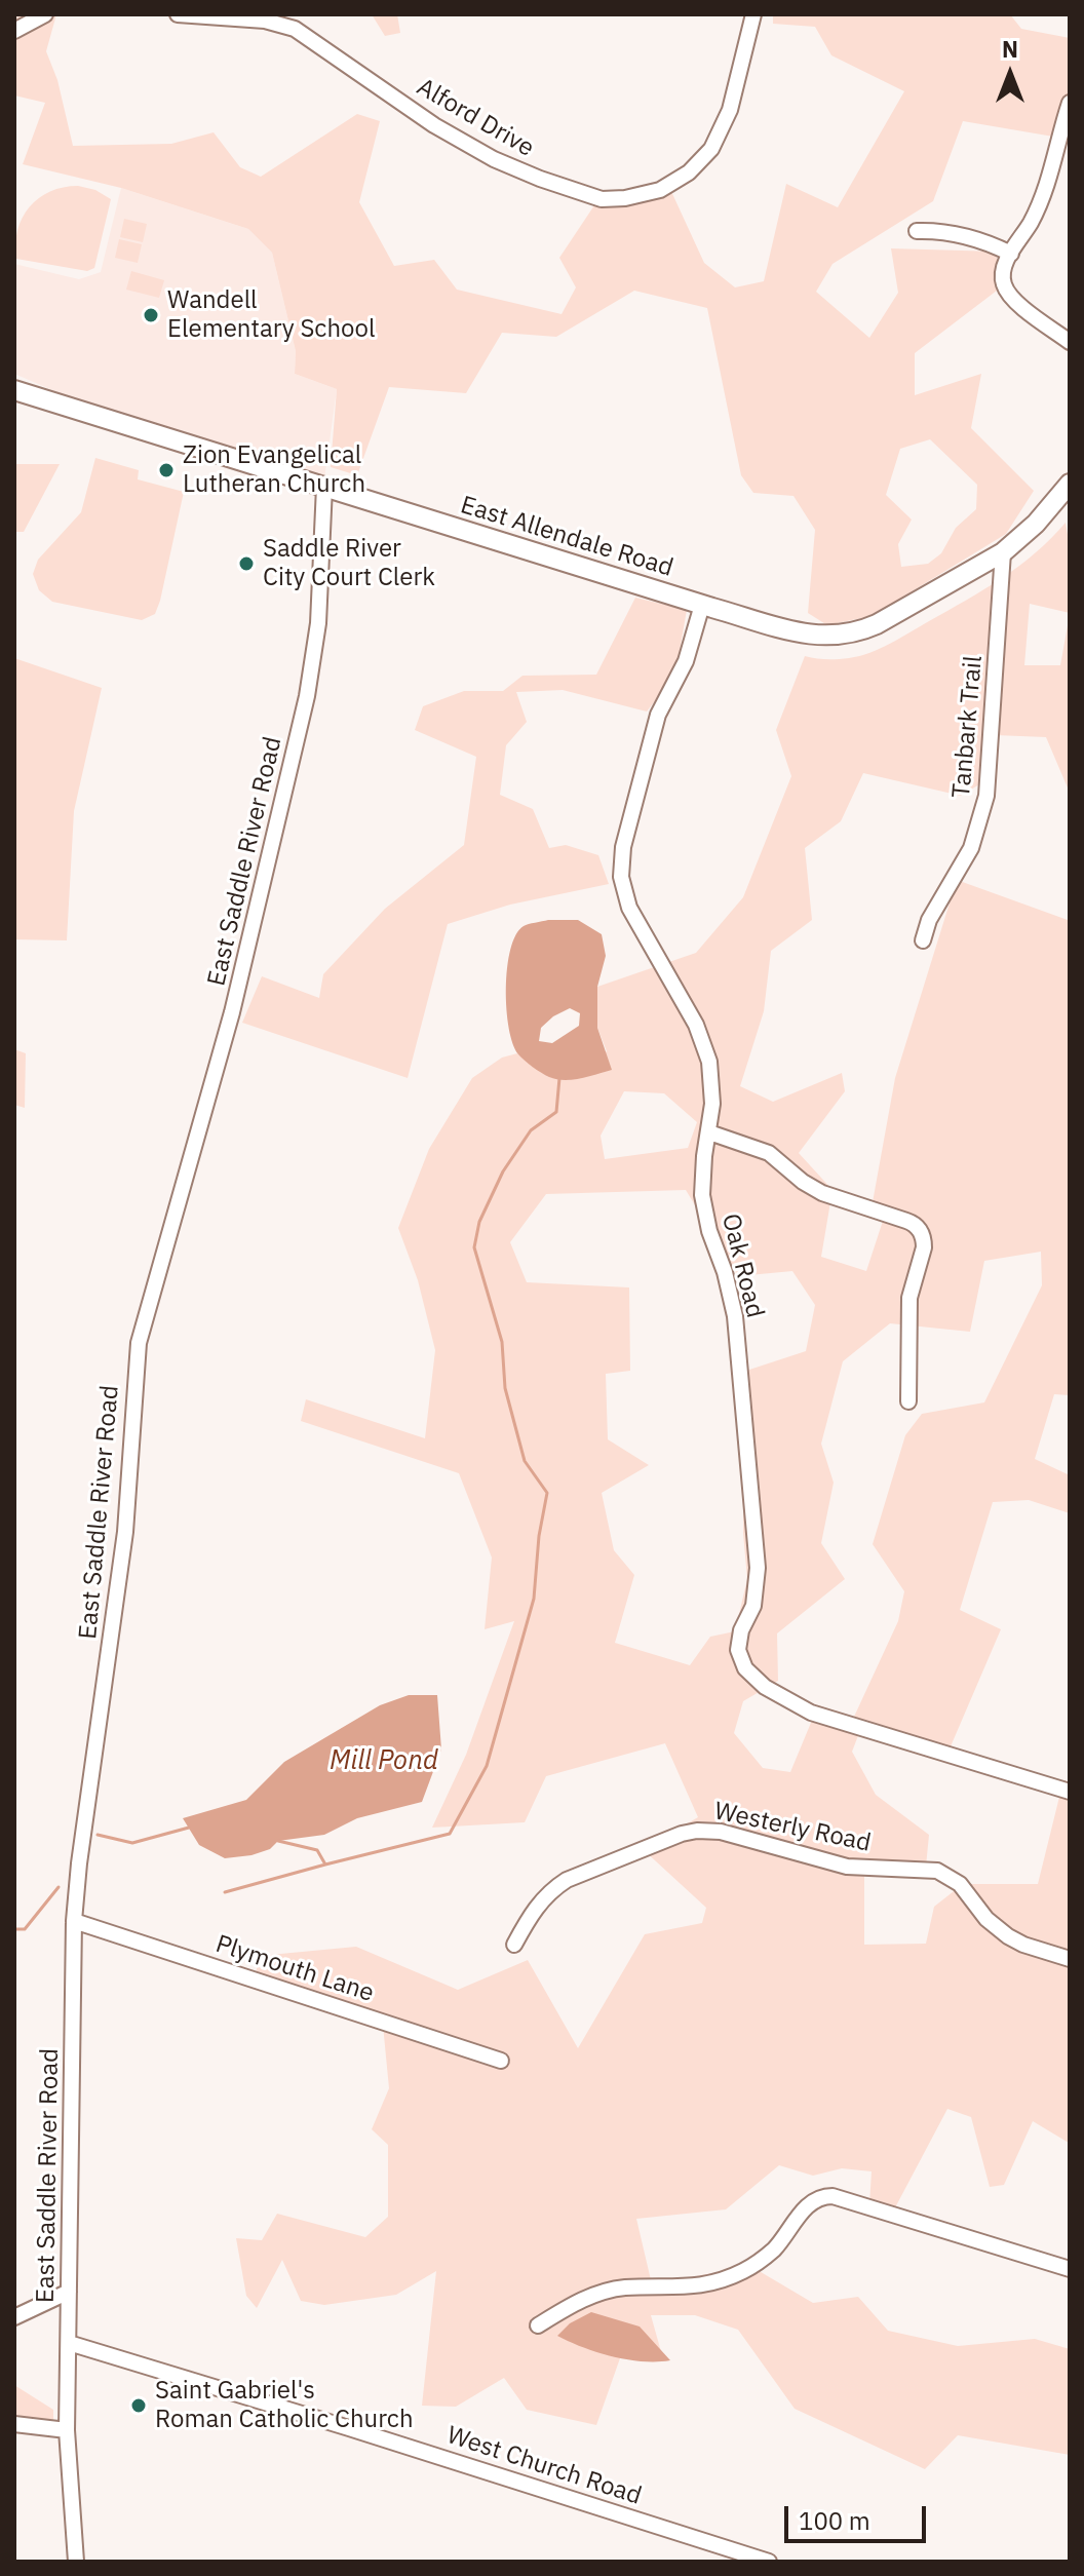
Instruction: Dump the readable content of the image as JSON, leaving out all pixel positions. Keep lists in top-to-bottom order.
{
  "streets": {
    "main road": ["East Allendale Road"],
    "street": [
      "Alford Drive",
      "Tanbark Trail",
      "East Saddle River Road",
      "Oak Road",
      "Westerly Road",
      "Plymouth Lane",
      "West Church Road"
    ]
  },
  "crossings": [
    ["East Allendale Road", "Tanbark Trail"],
    ["East Allendale Road", "East Saddle River Road"],
    ["East Allendale Road", "Oak Road"],
    ["East Saddle River Road", "Plymouth Lane"],
    ["East Saddle River Road", "West Church Road"]
  ],
  "water": ["Mill Pond"],
  "places": [
    "Wandell Elementary School",
    "Zion Evangelical Lutheran Church",
    "Saddle River City Court Clerk",
    "Saint Gabriel's Roman Catholic Church"
  ],
  "scale_bar": "100 m",
  "north": "top"
}
